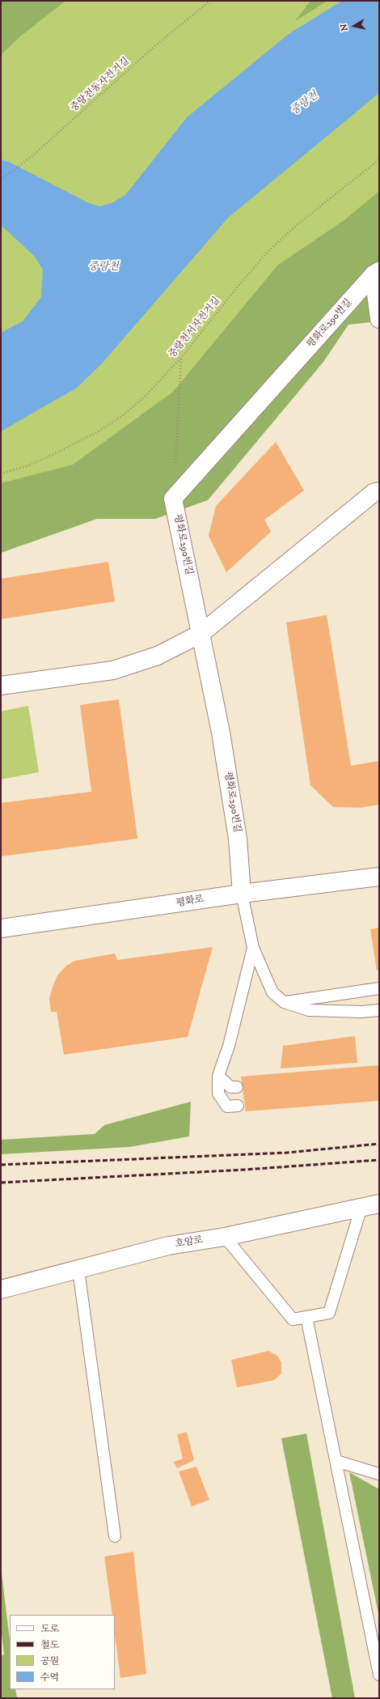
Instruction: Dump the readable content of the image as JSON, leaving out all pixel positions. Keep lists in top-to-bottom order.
{
  "streets": {
    "street": ["평화로290번길", "평화로", "호암로"],
    "path": ["중랑천동자전거길", "중랑천서자전거길"]
  },
  "crossings": [
    ["평화로290번길", "평화로"]
  ],
  "water": ["중랑천"],
  "legend": [
    "도로",
    "철도",
    "공원",
    "수역"
  ],
  "north": "left"
}
